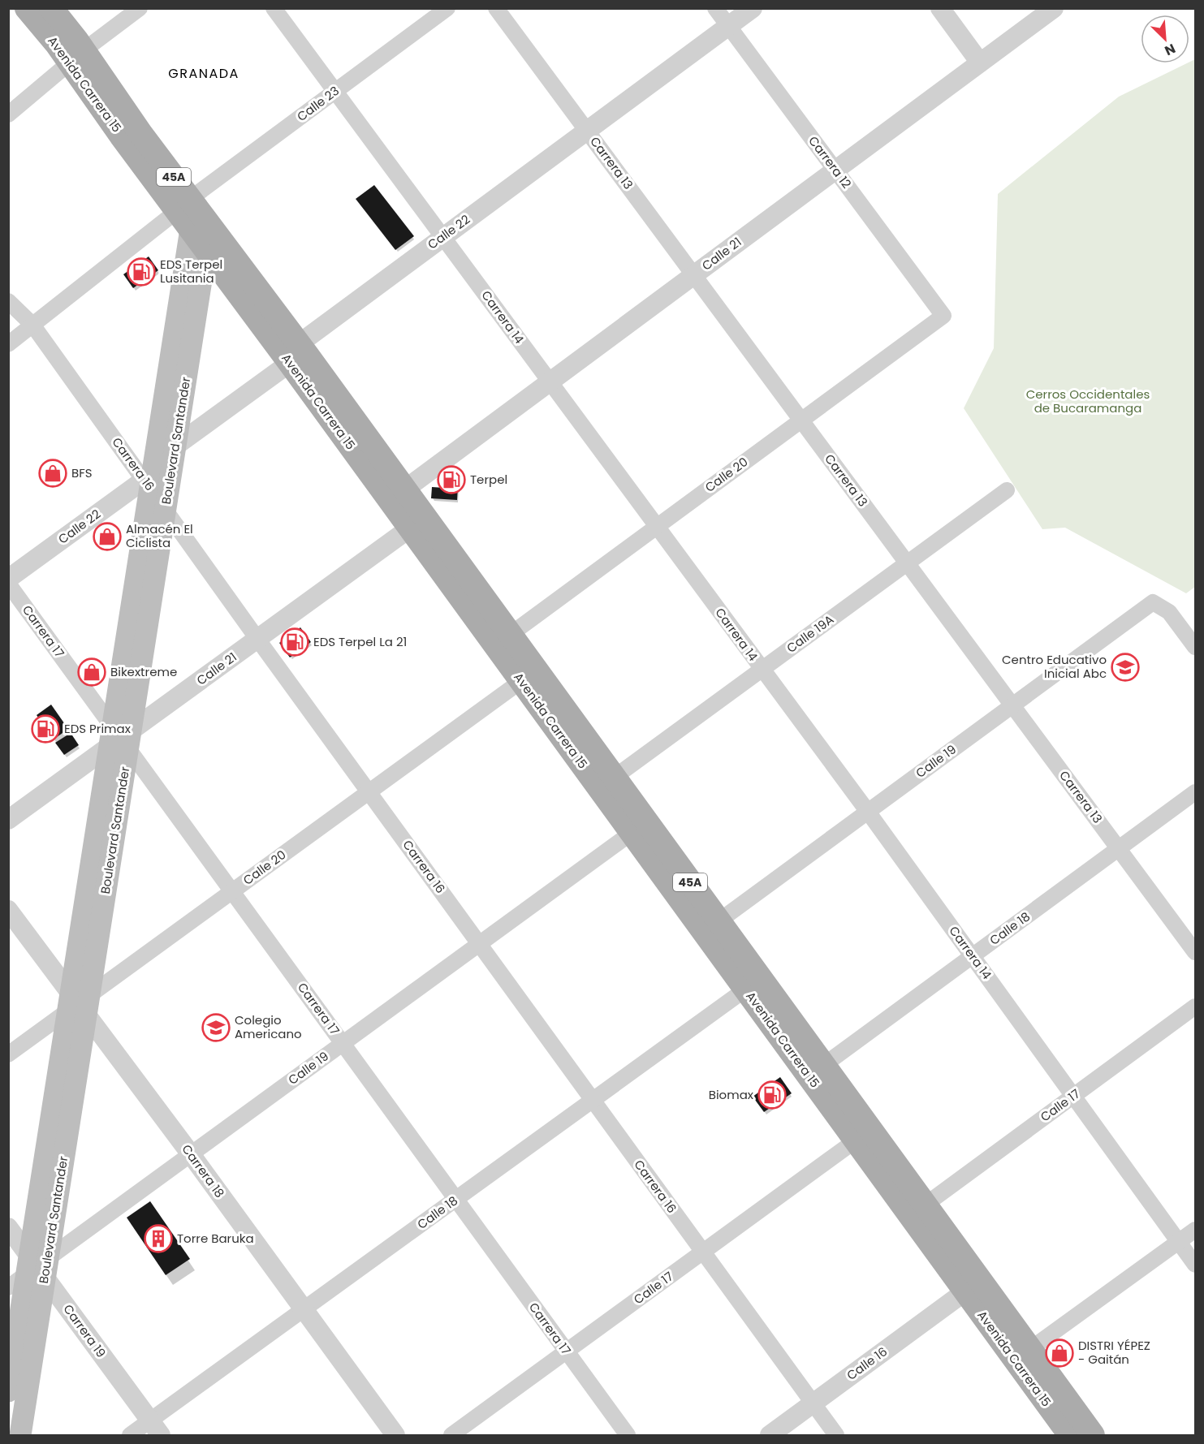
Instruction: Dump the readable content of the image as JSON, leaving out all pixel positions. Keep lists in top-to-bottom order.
{
  "streets": {
    "main road": ["Avenida Carrera 15", "45A", "Boulevard Santander"],
    "street": [
      "Calle 23",
      "Carrera 12",
      "Carrera 13",
      "Calle 22",
      "Calle 21",
      "Carrera 14",
      "Carrera 16",
      "Calle 20",
      "Carrera 17",
      "Calle 19A",
      "Calle 19",
      "Calle 18",
      "Calle 17",
      "Carrera 18",
      "Carrera 19",
      "Calle 16"
    ]
  },
  "crossings": [
    ["Avenida Carrera 15", "Calle 23"],
    ["Avenida Carrera 15", "Calle 22"],
    ["Avenida Carrera 15", "Calle 21"],
    ["Avenida Carrera 15", "Boulevard Santander"],
    ["Avenida Carrera 15", "Calle 20"],
    ["Avenida Carrera 15", "Calle 19A"],
    ["Avenida Carrera 15", "Calle 19"],
    ["Avenida Carrera 15", "Calle 18"],
    ["Avenida Carrera 15", "Calle 17"],
    ["Avenida Carrera 15", "Calle 16"],
    ["Calle 23", "Carrera 14"],
    ["Calle 23", "Boulevard Santander"],
    ["Calle 23", "Carrera 16"],
    ["Carrera 12", "Calle 22"],
    ["Carrera 12", "Calle 21"],
    ["Carrera 12", "Calle 20"],
    ["Carrera 13", "Calle 22"],
    ["Carrera 13", "Calle 21"],
    ["Carrera 13", "Calle 20"],
    ["Carrera 13", "Calle 19A"],
    ["Carrera 13", "Calle 19"],
    ["Carrera 13", "Calle 18"],
    ["Calle 22", "Carrera 14"],
    ["Calle 22", "Boulevard Santander"],
    ["Calle 22", "Carrera 16"],
    ["Calle 21", "Carrera 14"],
    ["Calle 21", "Boulevard Santander"],
    ["Calle 21", "Carrera 16"],
    ["Calle 21", "Carrera 17"],
    ["Carrera 14", "Calle 20"],
    ["Carrera 14", "Calle 19A"],
    ["Carrera 14", "Calle 19"],
    ["Carrera 14", "Calle 18"],
    ["Carrera 14", "Calle 17"],
    ["Boulevard Santander", "Carrera 16"],
    ["Boulevard Santander", "Calle 20"],
    ["Boulevard Santander", "Carrera 17"],
    ["Boulevard Santander", "Calle 19"],
    ["Boulevard Santander", "Carrera 18"],
    ["Boulevard Santander", "Carrera 19"],
    ["Carrera 16", "Calle 20"],
    ["Carrera 16", "Calle 19"],
    ["Carrera 16", "Calle 18"],
    ["Carrera 16", "Calle 17"],
    ["Carrera 16", "Calle 16"],
    ["Calle 20", "Carrera 17"],
    ["Calle 20", "Carrera 18"],
    ["Carrera 17", "Calle 19"],
    ["Carrera 17", "Calle 18"],
    ["Carrera 17", "Calle 17"],
    ["Calle 19", "Carrera 18"],
    ["Calle 19", "Carrera 19"],
    ["Calle 18", "Carrera 18"],
    ["Calle 18", "Carrera 19"]
  ],
  "districts": ["GRANADA"],
  "parks": ["Cerros Occidentales de Bucaramanga"],
  "places": {
    "fuel station": [
      "EDS Terpel Lusitania",
      "Terpel",
      "EDS Terpel La 21",
      "EDS Primax",
      "Biomax"
    ],
    "shop": [
      "BFS",
      "Almacén El Ciclista",
      "Bikextreme",
      "DISTRI YÉPEZ - Gaitán"
    ],
    "school or university": ["Centro Educativo Inicial Abc", "Colegio Americano"],
    "building": ["Torre Baruka"]
  },
  "north": "bottom right"
}
